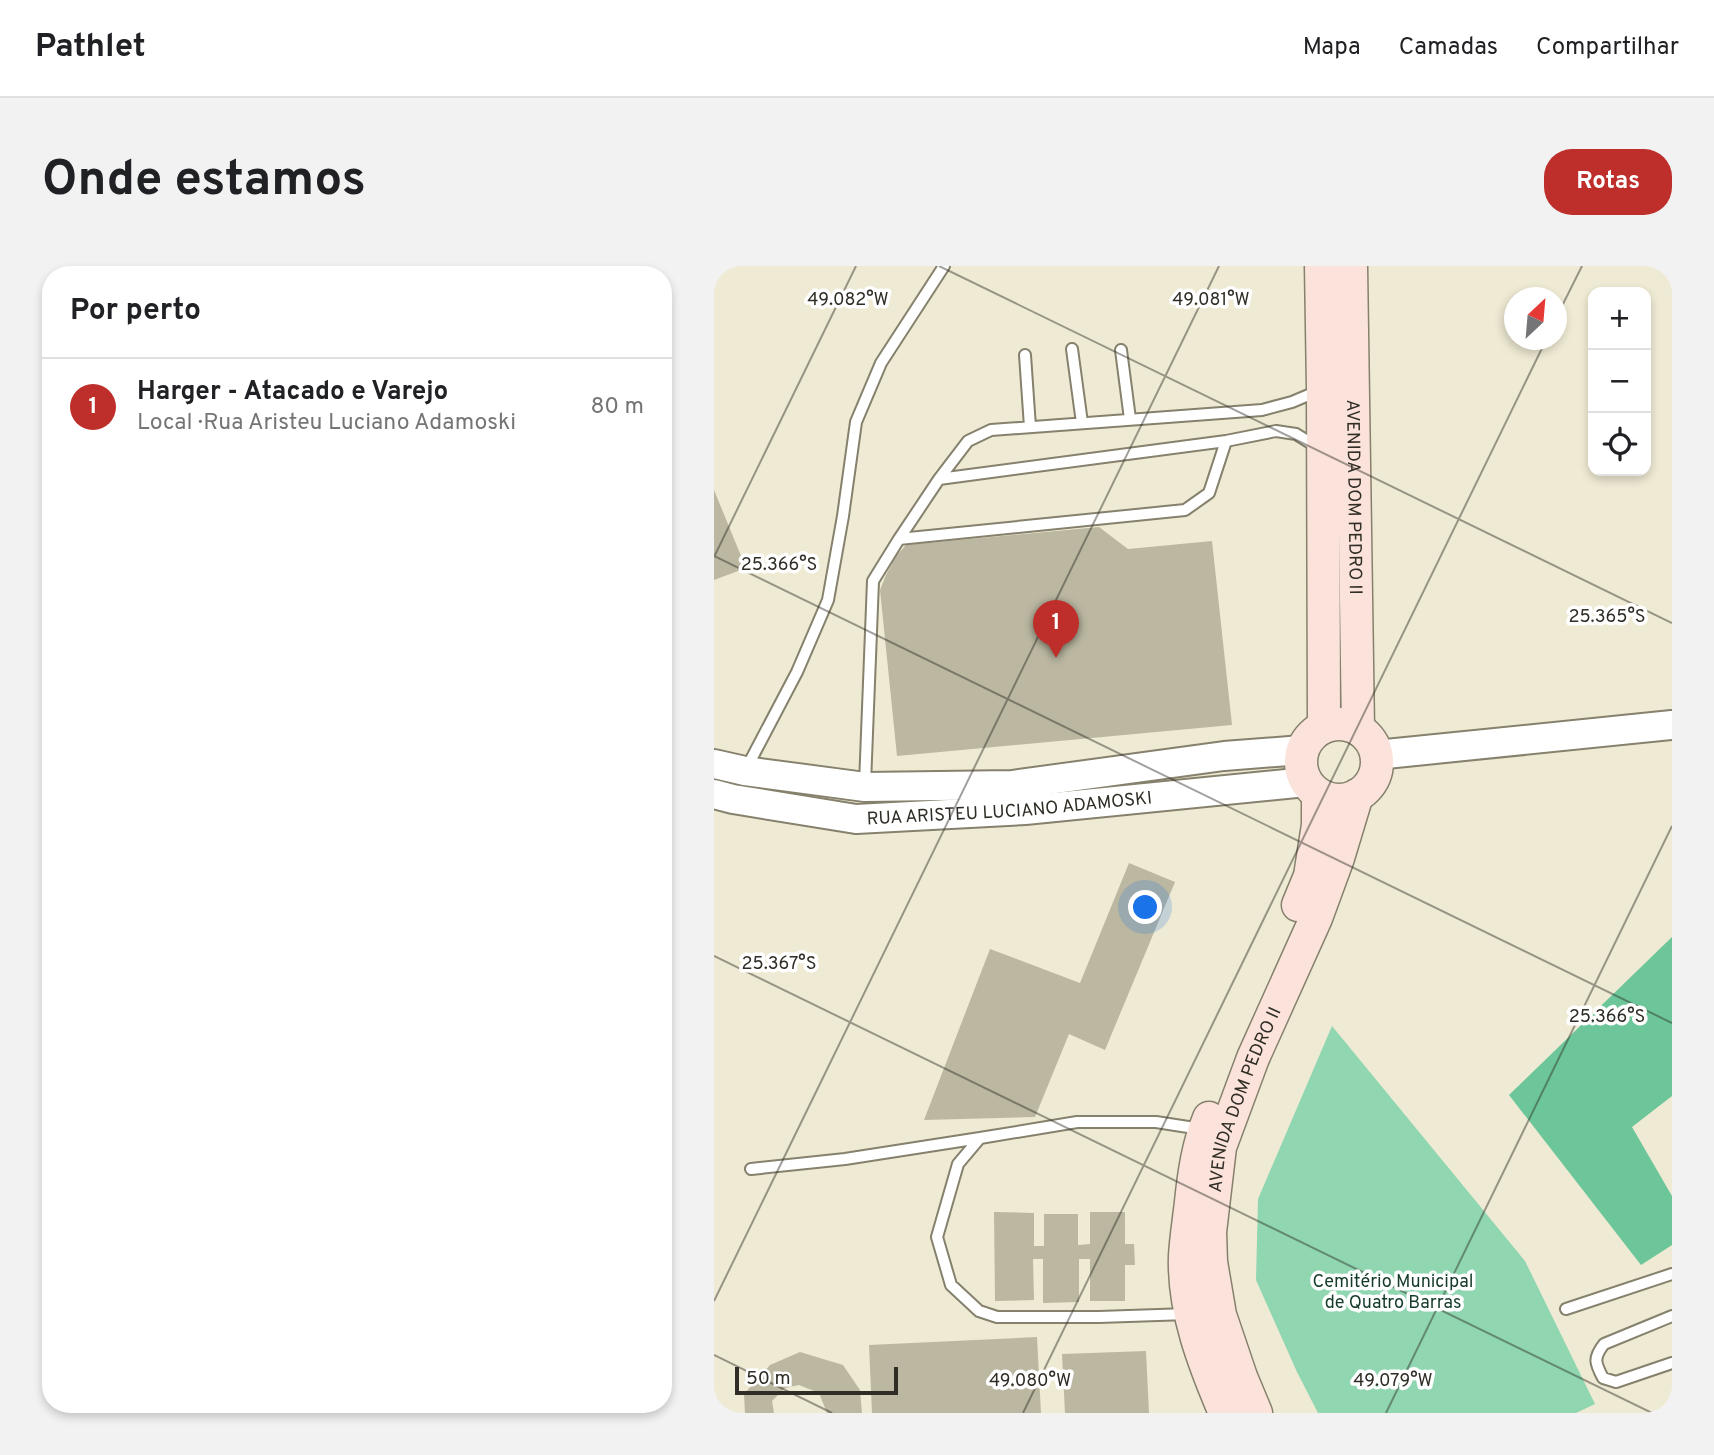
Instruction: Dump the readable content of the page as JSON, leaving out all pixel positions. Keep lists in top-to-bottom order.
{
  "streets": {
    "main road": ["AVENIDA DOM PEDRO II"],
    "street": ["RUA ARISTEU LUCIANO ADAMOSKI"]
  },
  "crossings": [
    ["AVENIDA DOM PEDRO II", "RUA ARISTEU LUCIANO ADAMOSKI"]
  ],
  "parks": ["Cemitério Municipal de Quatro Barras"],
  "scale_bar": "50 m",
  "north": "top right",
  "page": {
    "header": "Pathlet",
    "nav": ["Mapa", "Camadas", "Compartilhar"],
    "buttons": "Rotas",
    "title": "Onde estamos",
    "heading": "Por perto",
    "map_buttons": ["+", "−"],
    "list": [
      {
        "mark": "1",
        "name": "Harger - Atacado e Varejo",
        "note": "Local · Rua Aristeu Luciano Adamoski",
        "value": "80 m"
      }
    ],
    "pins": "1",
    "scale": "50 m"
  },
  "coordinates": [
    "49.081°W",
    "49.082°W",
    "25.366°S",
    "25.365°S",
    "25.367°S",
    "49.080°W",
    "49.079°W"
  ]
}
